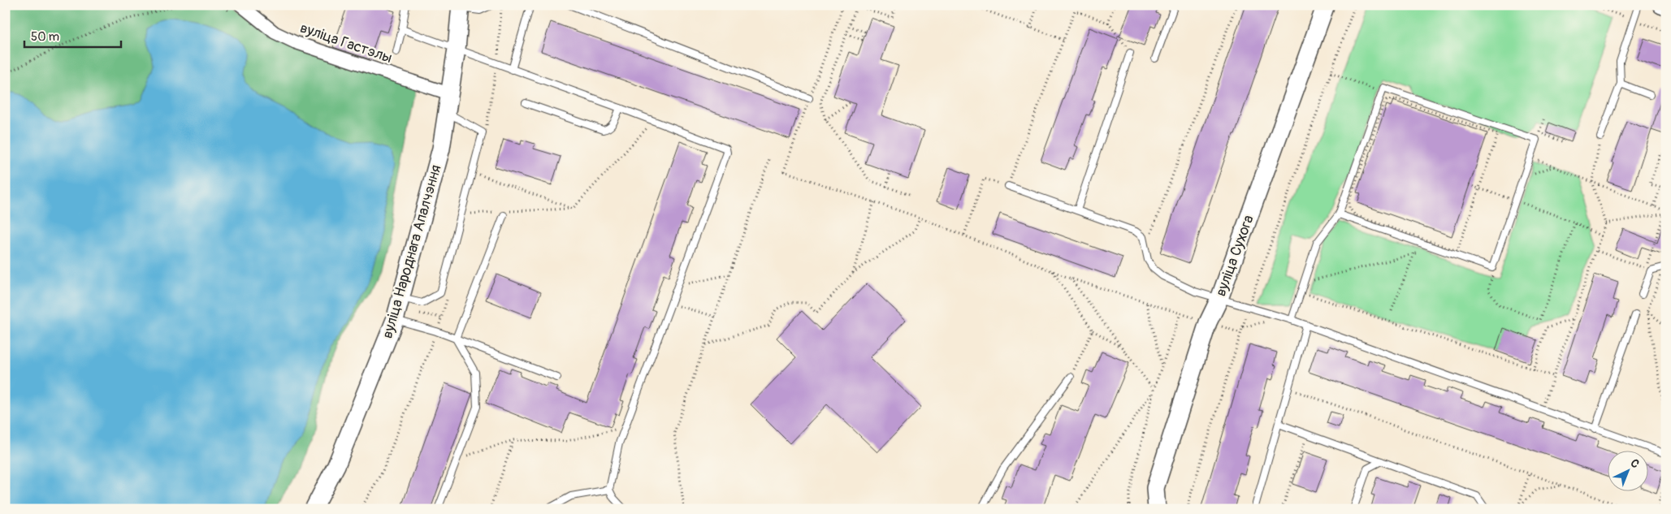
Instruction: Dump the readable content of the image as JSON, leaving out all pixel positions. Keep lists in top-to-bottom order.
{
  "streets": {
    "street": ["вуліца Гастэлы", "вуліца Народнага Апалчэння", "вуліца Сухога"]
  },
  "crossings": [
    ["вуліца Гастэлы", "вуліца Народнага Апалчэння"]
  ],
  "scale_bar": "50 m",
  "north": "top right"
}
